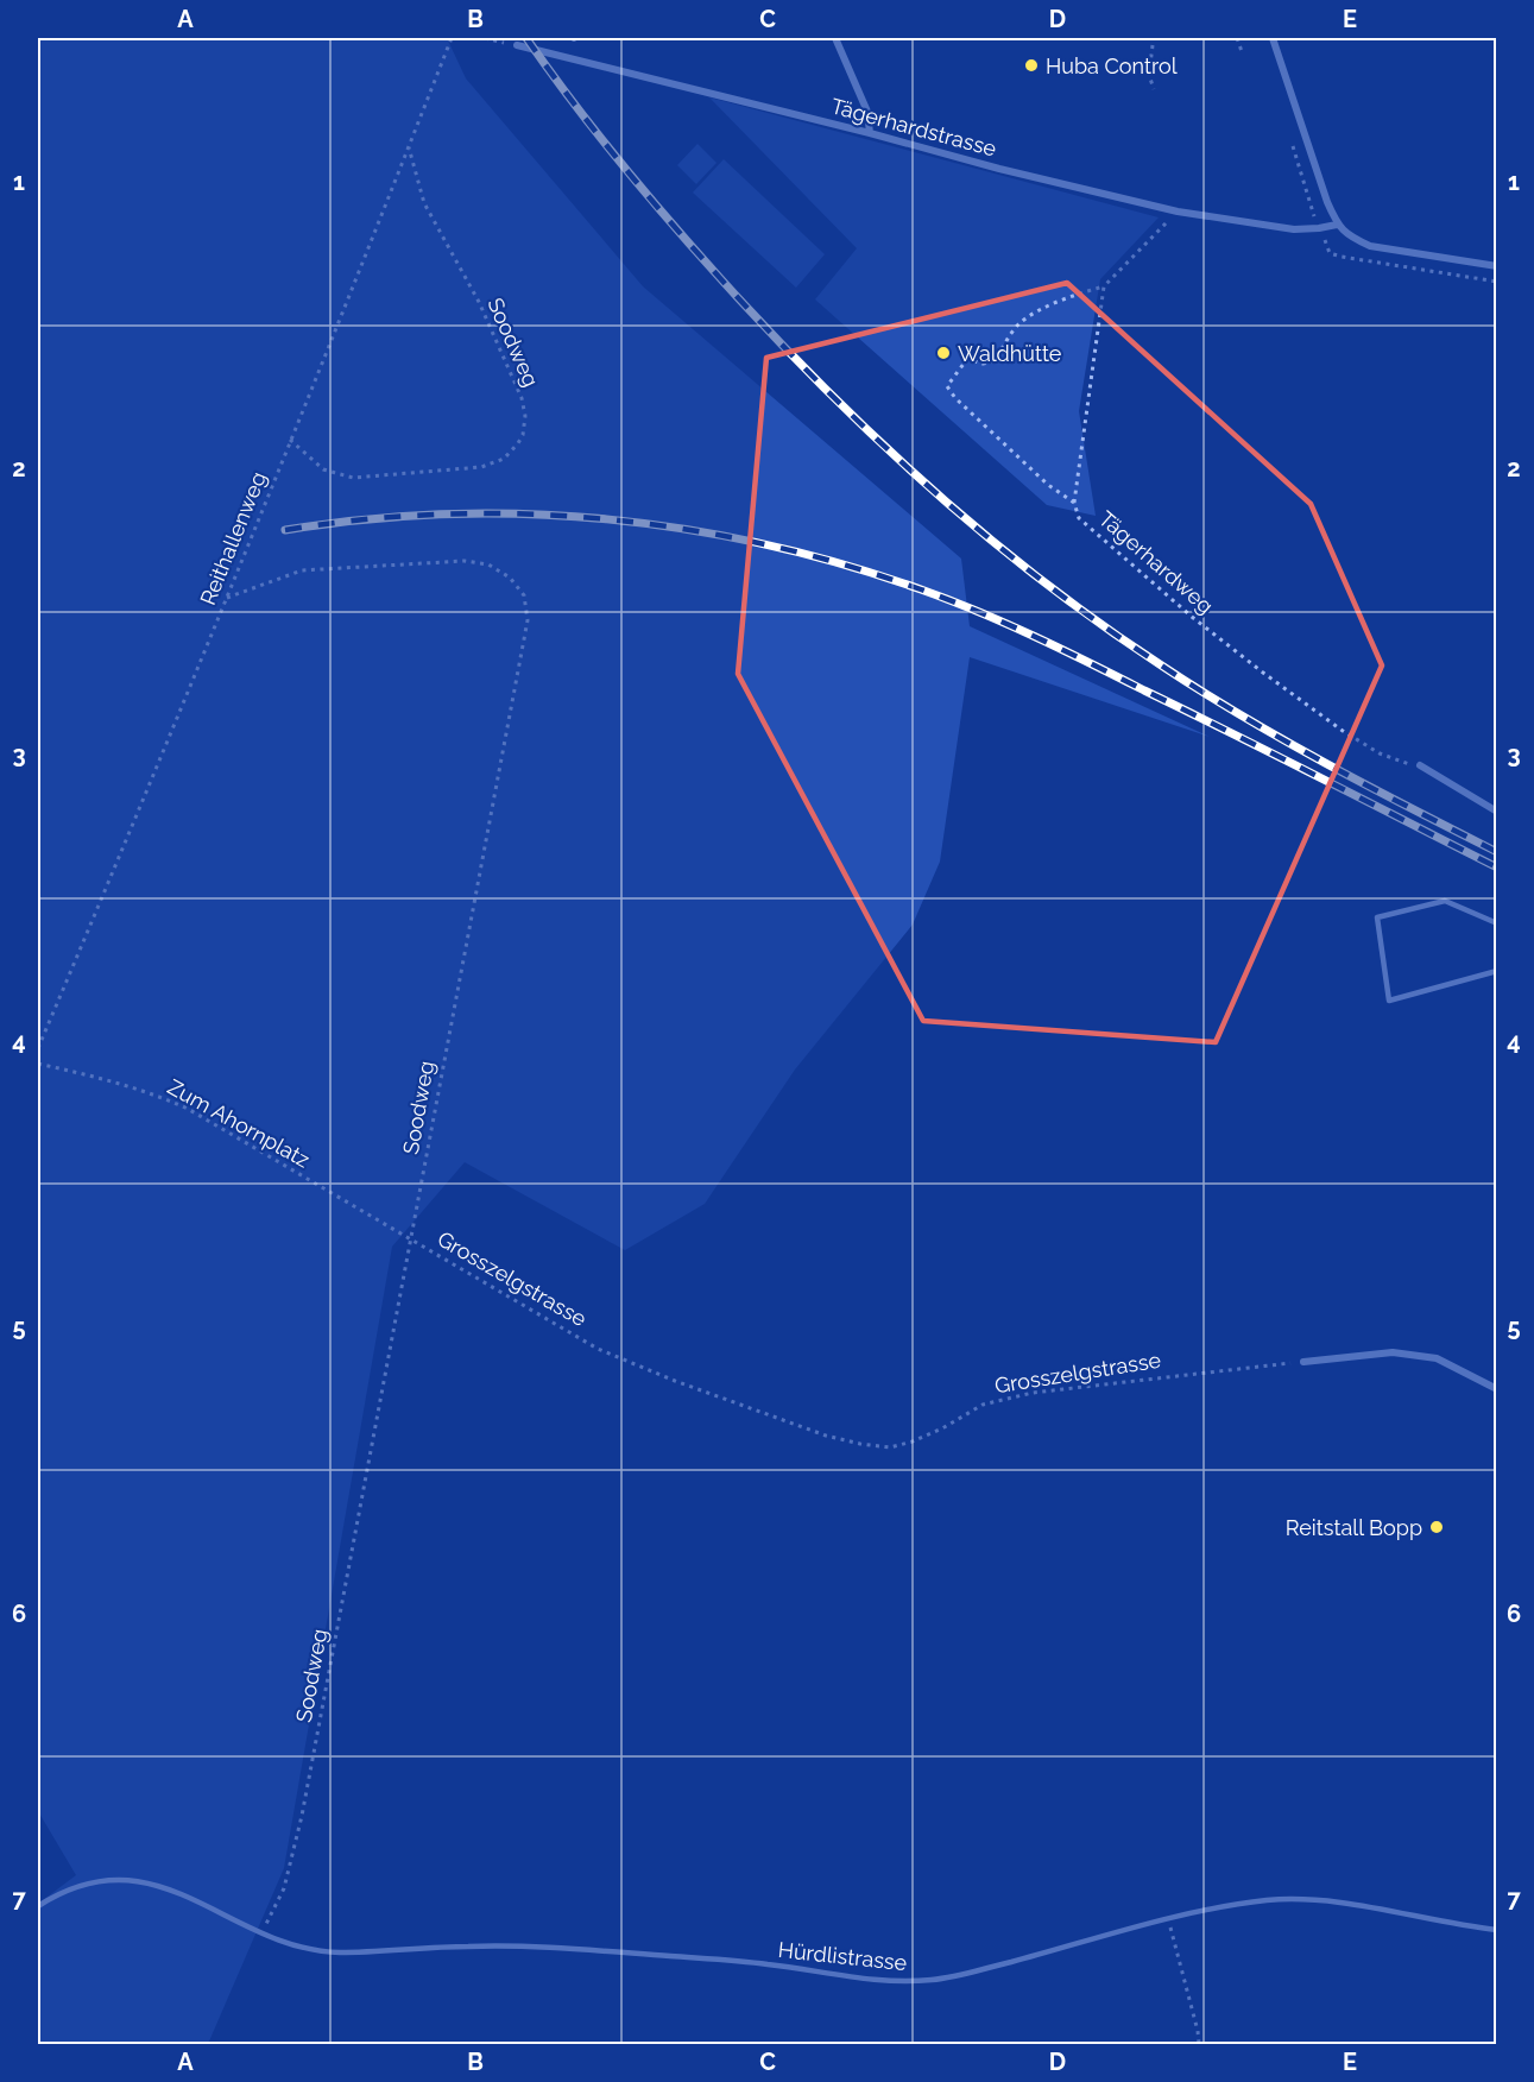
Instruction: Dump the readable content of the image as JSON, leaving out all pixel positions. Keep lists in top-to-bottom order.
{
  "streets": {
    "street": ["Tägerhardstrasse"],
    "lane": ["Hürdlistrasse"],
    "path": [
      "Soodweg",
      "Reithallenweg",
      "Tägerhardweg",
      "Zum Ahornplatz",
      "Grosszelgstrasse"
    ]
  },
  "crossings": [
    ["Soodweg", "Reithallenweg"],
    ["Soodweg", "Zum Ahornplatz"],
    ["Soodweg", "Grosszelgstrasse"],
    ["Soodweg", "Hürdlistrasse"],
    ["Zum Ahornplatz", "Grosszelgstrasse"]
  ],
  "places": ["Huba Control", "Waldhütte", "Reitstall Bopp"],
  "grid": {
    "columns": [
      "A",
      "B",
      "C",
      "D",
      "E"
    ],
    "rows": [
      "1",
      "2",
      "3",
      "4",
      "5",
      "6",
      "7"
    ]
  }
}
